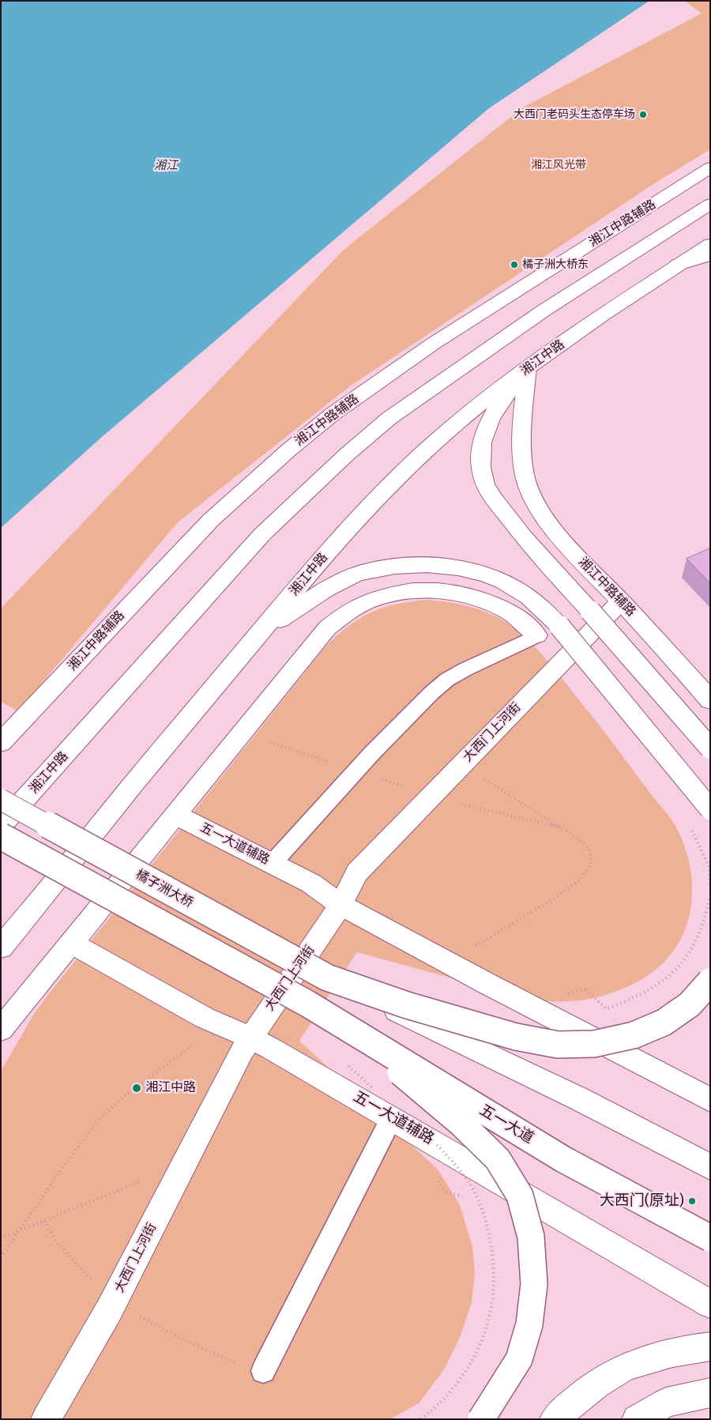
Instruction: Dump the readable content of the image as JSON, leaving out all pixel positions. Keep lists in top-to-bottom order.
{
  "streets": {
    "main road": [
      "湘江中路辅路",
      "湘江中路",
      "大西门上河街",
      "五一大道辅路",
      "橘子洲大桥",
      "五一大道"
    ]
  },
  "crossings": [
    ["湘江中路辅路", "湘江中路"],
    ["湘江中路辅路", "大西门上河街"],
    ["大西门上河街", "五一大道辅路"]
  ],
  "water": ["湘江"],
  "parks": ["湘江风光带"],
  "places": [
    "大西门老码头生态停车场",
    "橘子洲大桥东",
    "湘江中路",
    "大西门(原址)"
  ]
}
